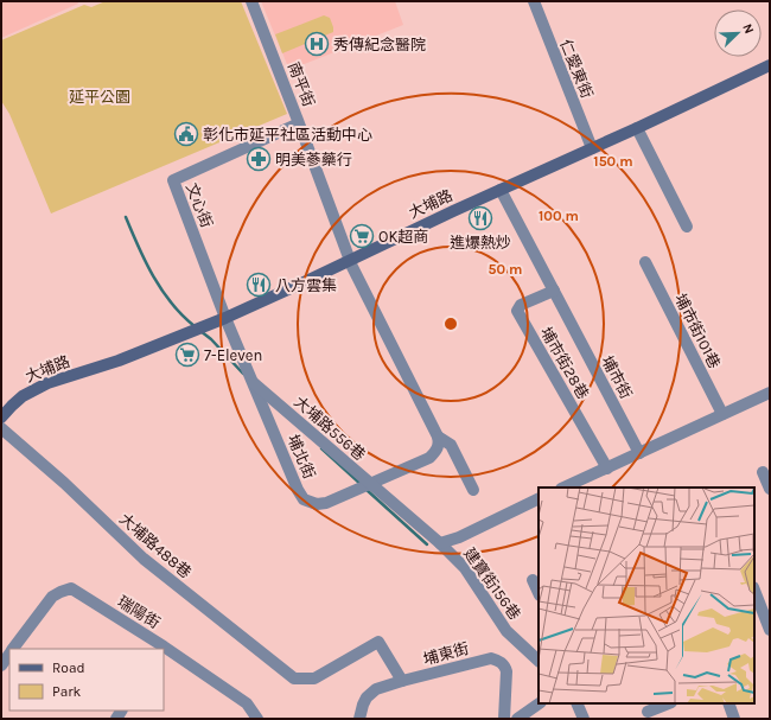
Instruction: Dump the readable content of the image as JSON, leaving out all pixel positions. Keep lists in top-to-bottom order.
{
  "streets": {
    "main road": ["大埔路"],
    "street": [
      "仁愛東街",
      "南平街",
      "文心街",
      "埔市街101巷",
      "埔市街28巷",
      "埔市街",
      "大埔路556巷",
      "埔北街",
      "大埔路488巷",
      "建寶街156巷",
      "瑞陽街",
      "埔東街"
    ]
  },
  "crossings": [
    ["仁愛東街", "大埔路"],
    ["南平街", "大埔路"],
    ["南平街", "文心街"],
    ["大埔路", "文心街"],
    ["大埔路", "埔市街"],
    ["大埔路", "大埔路556巷"],
    ["文心街", "大埔路556巷"],
    ["埔市街28巷", "埔市街"],
    ["大埔路556巷", "埔北街"],
    ["大埔路556巷", "建寶街156巷"],
    ["大埔路488巷", "埔東街"]
  ],
  "parks": ["延平公園"],
  "places": {
    "hospital": ["秀傳紀念醫院"],
    "public building": ["彰化市延平社區活動中心"],
    "pharmacy": ["明美蔘藥行"],
    "restaurant": ["進爆熱炒", "八方雲集"],
    "supermarket": ["OK超商", "7-Eleven"]
  },
  "legend": ["Road", "Park"],
  "north": "top right",
  "rings": ["150 m", "100 m", "50 m"]
}
